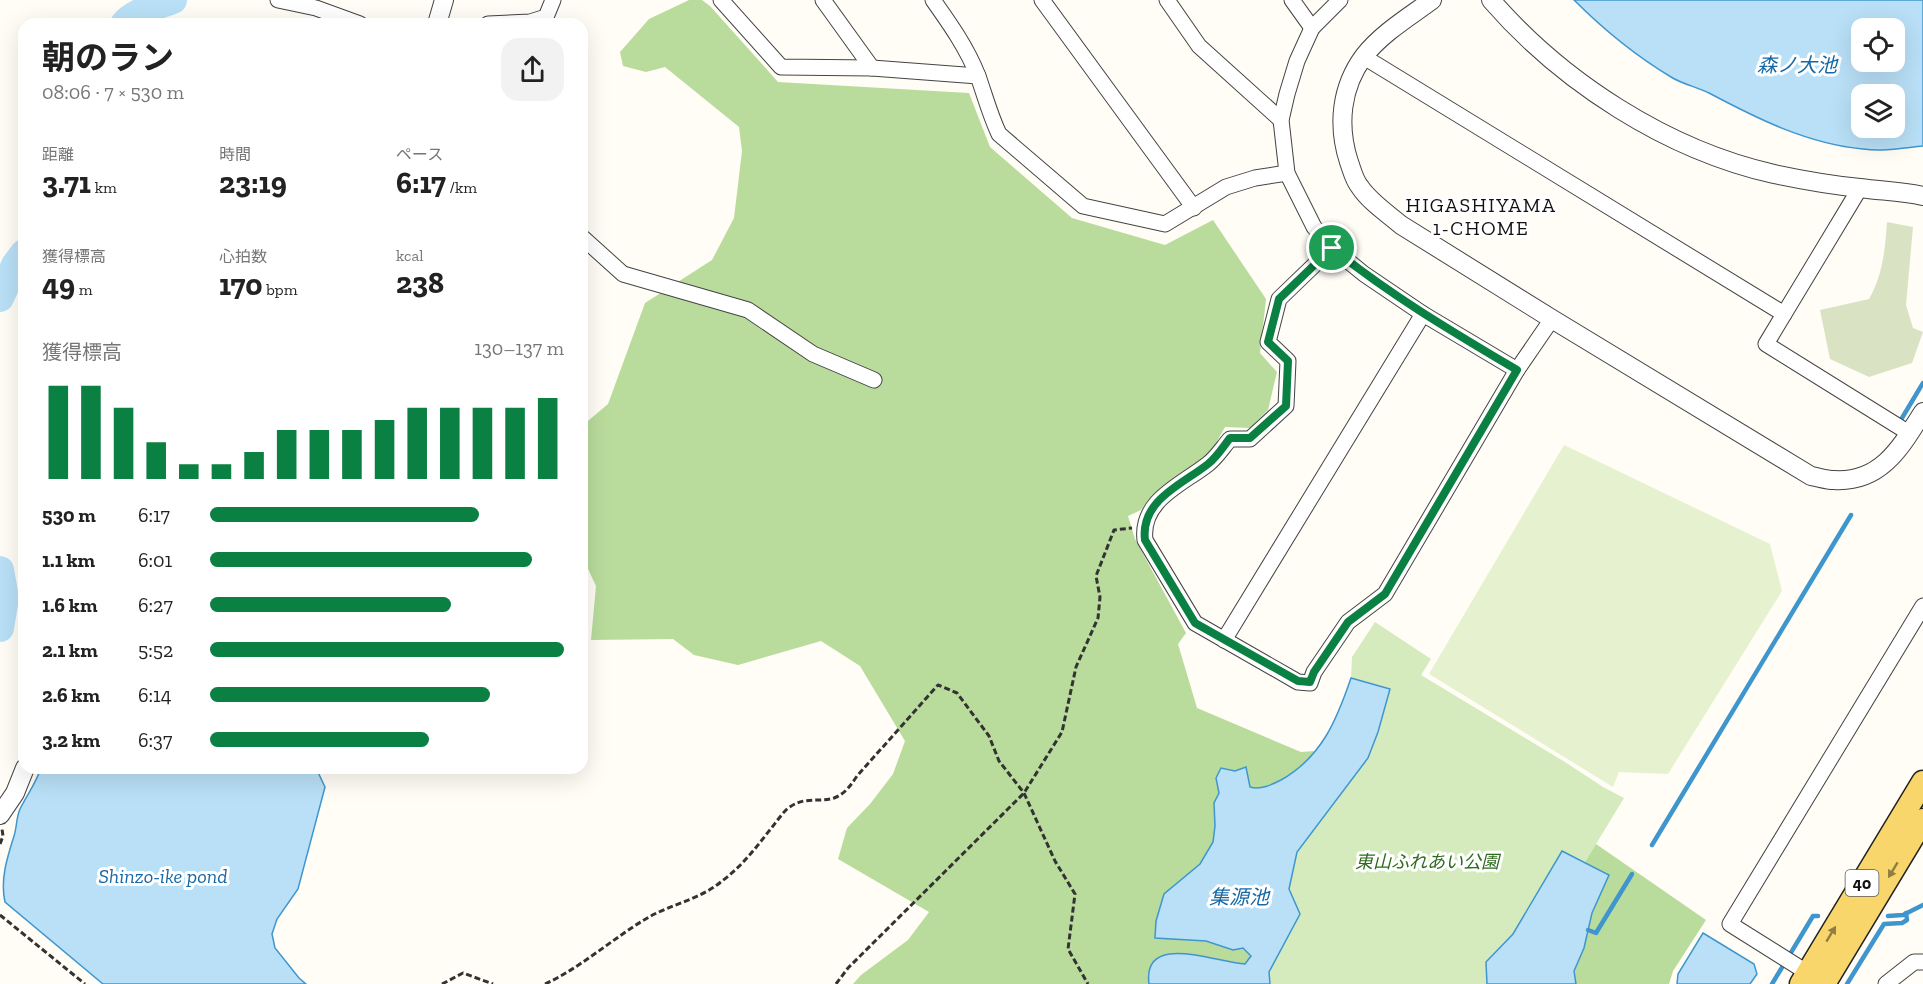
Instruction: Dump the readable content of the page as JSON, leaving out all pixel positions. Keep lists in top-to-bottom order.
{
  "streets": {
    "main road": ["40"]
  },
  "districts": ["HIGASHIYAMA 1-CHOME"],
  "water": ["森ノ大池", "Shinzo-ike pond", "集源池"],
  "parks": ["東山ふれあい公園"],
  "page": {
    "heading": ["朝のラン", "08:06 · 7 × 530 m"],
    "stats": [
      ["距離", "3.71 km"],
      ["時間", "23:19"],
      ["ペース", "6:17 /km"],
      ["獲得標高", "49 m"],
      ["心拍数", "170 bpm"],
      ["kcal", "238"]
    ],
    "chart": ["獲得標高", "130–137 m"],
    "list": [
      {
        "name": "530 m",
        "note": "6:17"
      },
      {
        "name": "1.1 km",
        "note": "6:01"
      },
      {
        "name": "1.6 km",
        "note": "6:27"
      },
      {
        "name": "2.1 km",
        "note": "5:52"
      },
      {
        "name": "2.6 km",
        "note": "6:14"
      },
      {
        "name": "3.2 km",
        "note": "6:37"
      }
    ]
  }
}
